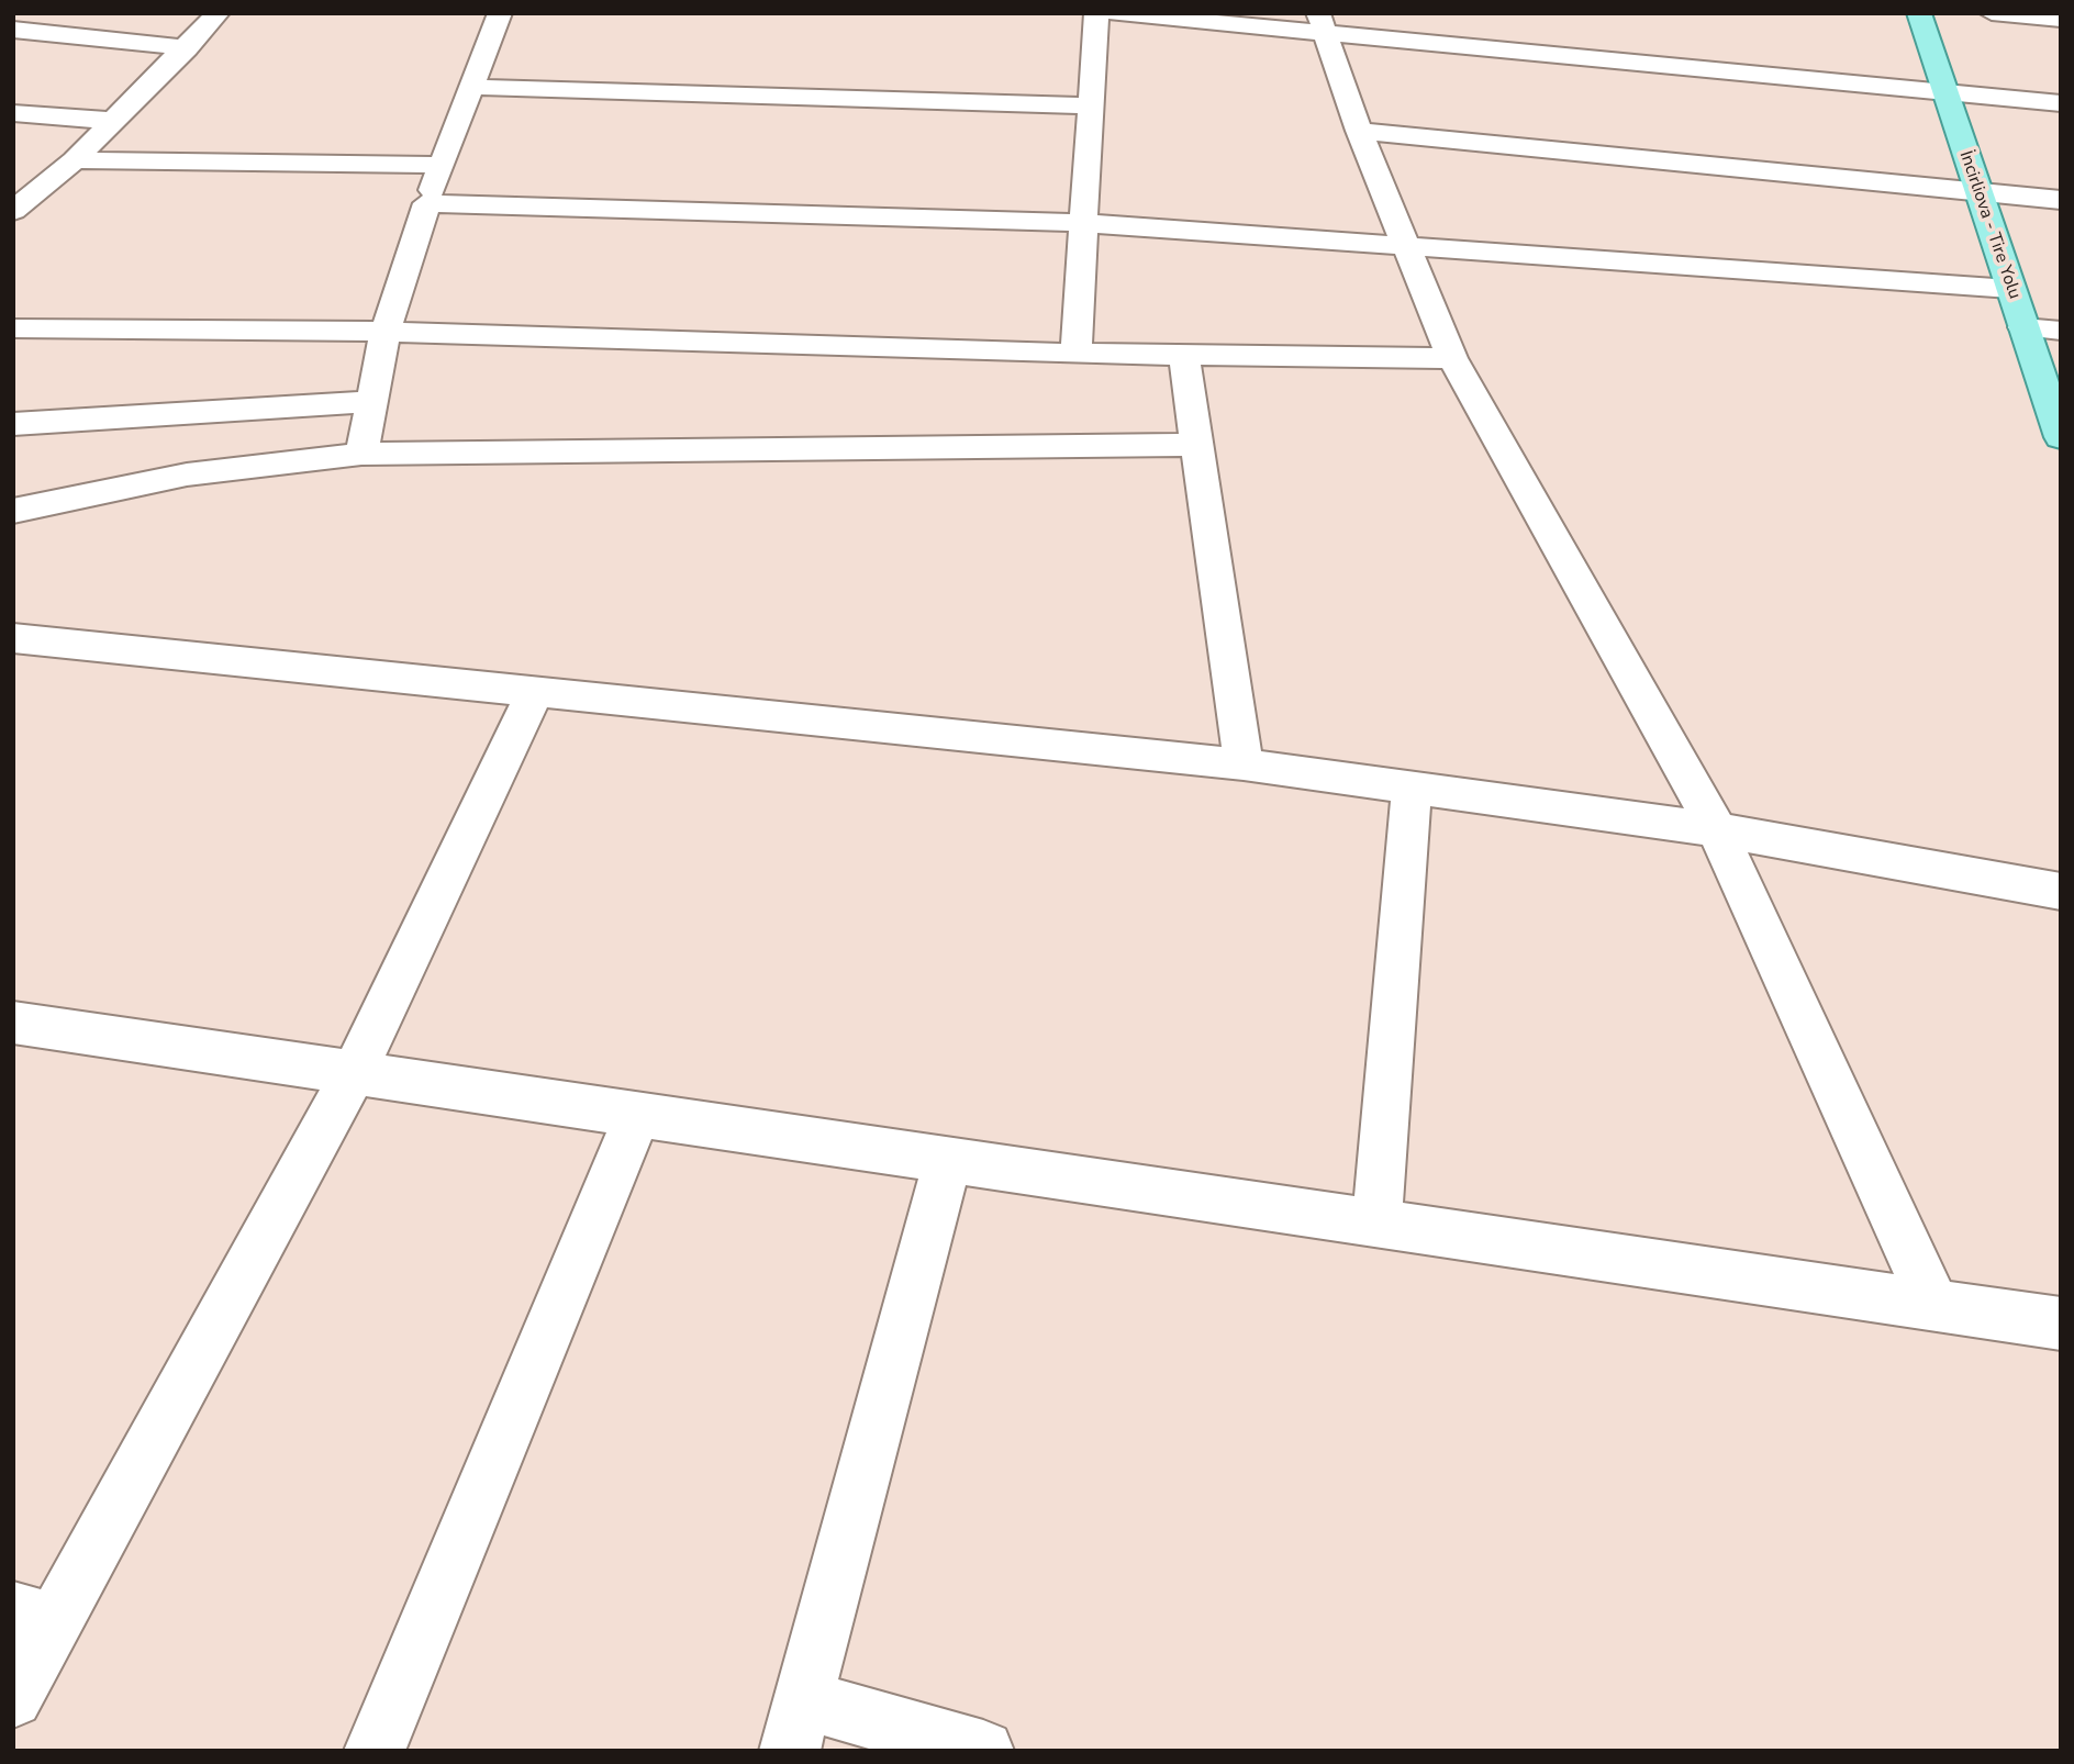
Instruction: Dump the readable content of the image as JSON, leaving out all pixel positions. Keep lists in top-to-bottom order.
{
  "streets": {
    "main road": ["İncirliova - Tire Yolu"]
  }
}
